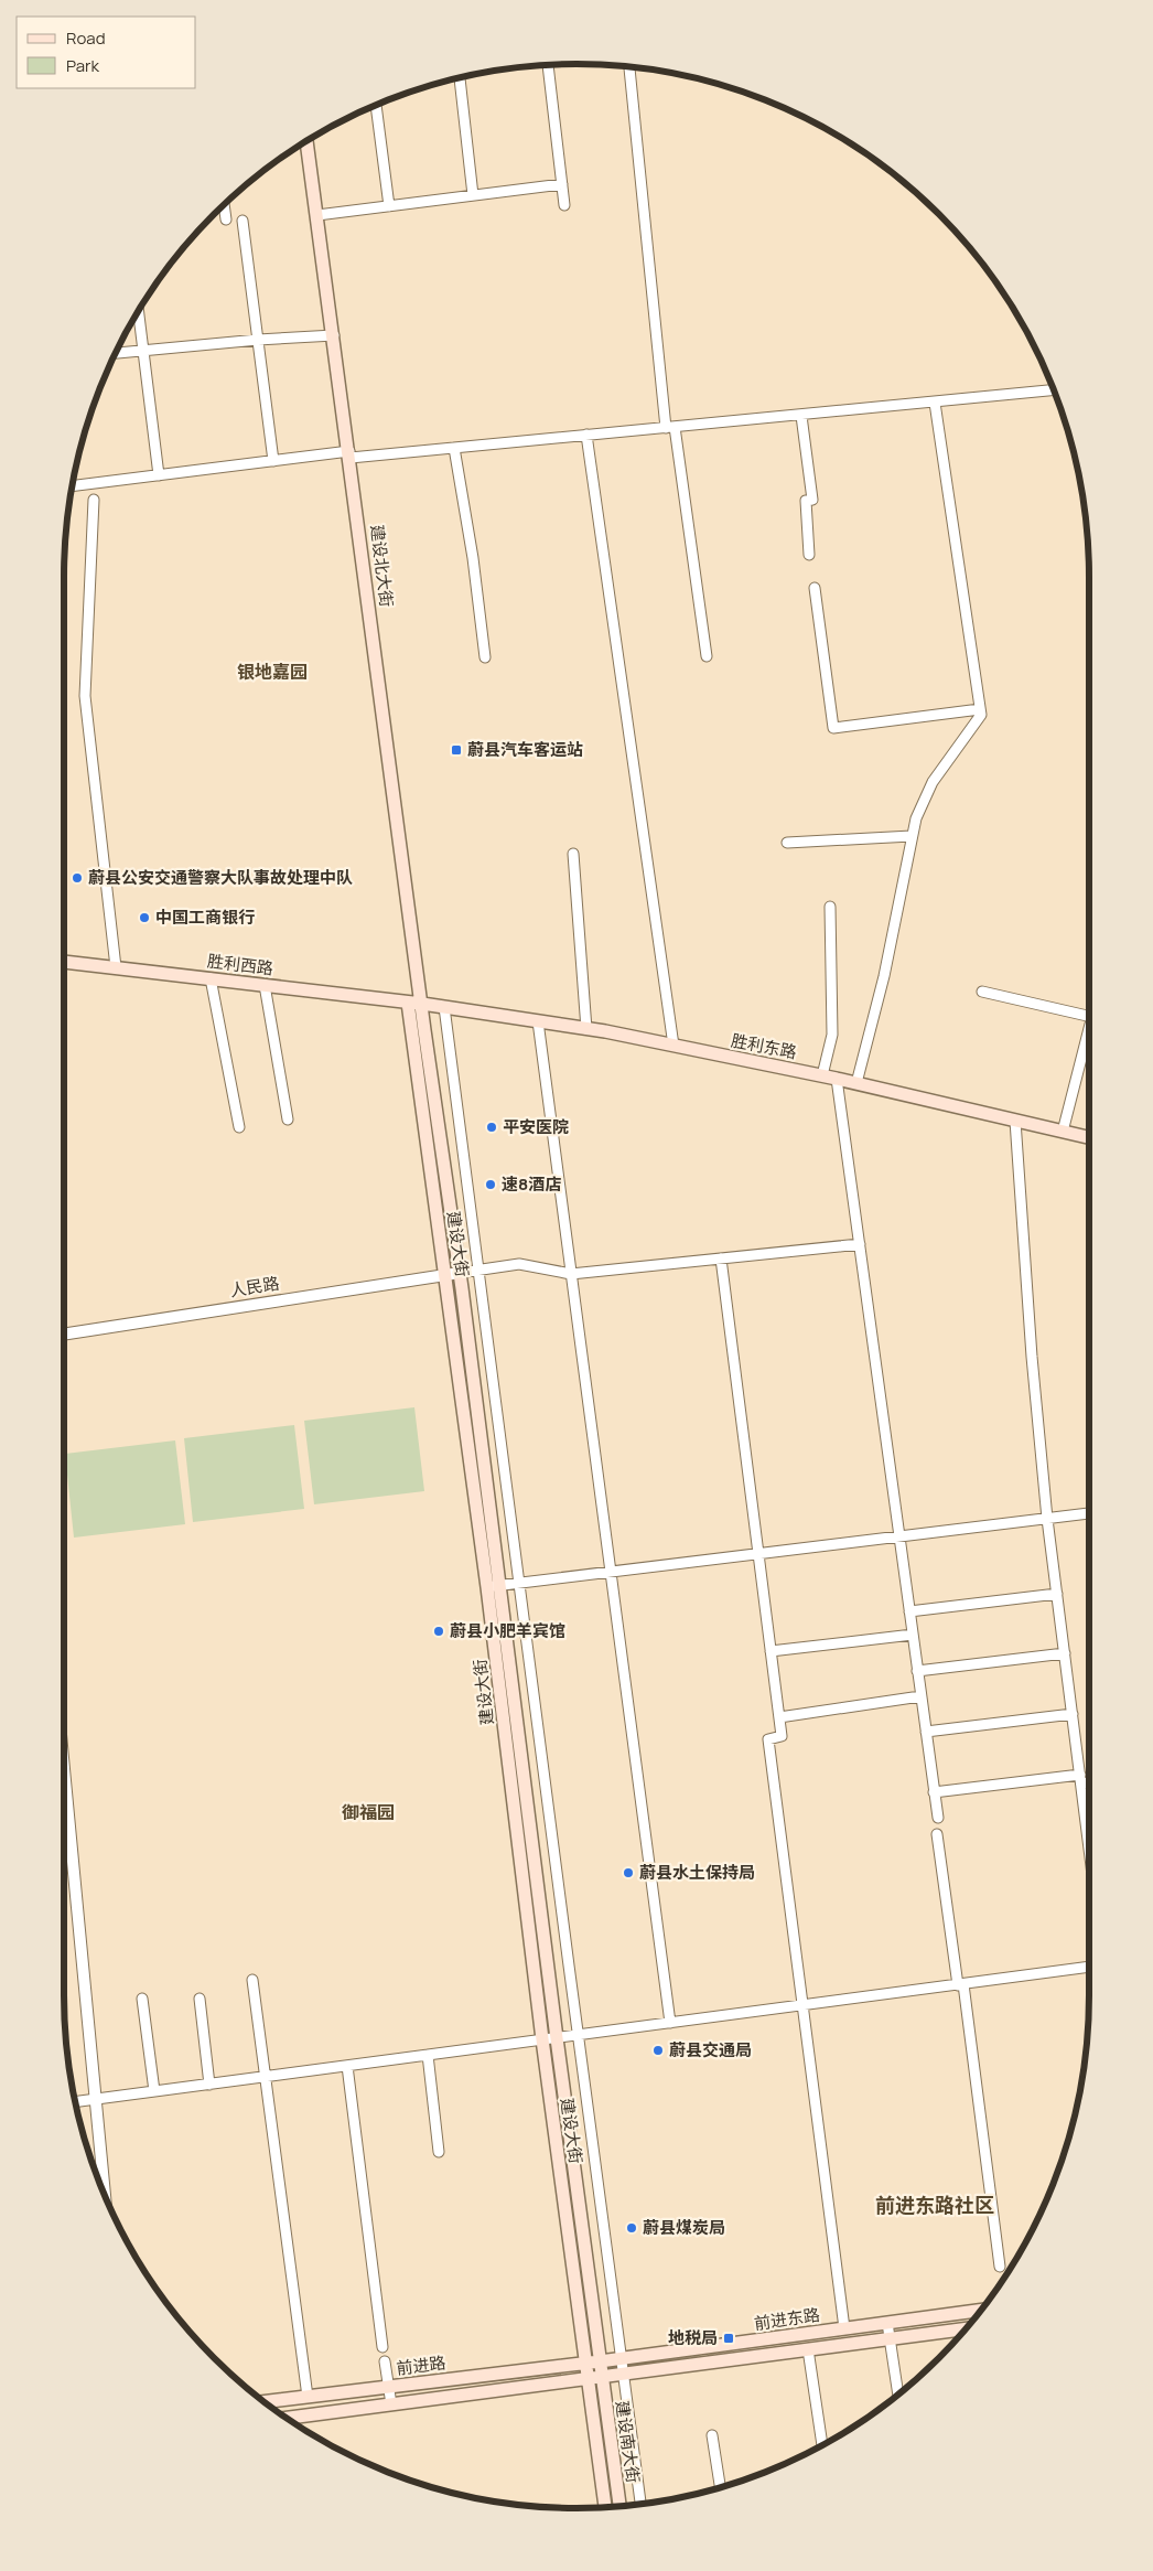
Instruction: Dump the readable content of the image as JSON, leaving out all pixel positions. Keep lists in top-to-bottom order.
{
  "streets": {
    "main road": [
      "建设北大街",
      "胜利西路",
      "胜利东路",
      "建设大街",
      "前进东路",
      "前进路",
      "建设南大街"
    ],
    "street": ["人民路"]
  },
  "crossings": [
    ["建设北大街", "胜利西路"],
    ["建设北大街", "胜利东路"],
    ["建设北大街", "建设大街"],
    ["胜利西路", "胜利东路"],
    ["胜利西路", "建设大街"],
    ["胜利东路", "建设大街"],
    ["建设大街", "人民路"],
    ["建设大街", "前进东路"],
    ["建设大街", "前进路"],
    ["建设大街", "建设南大街"],
    ["前进东路", "前进路"],
    ["前进东路", "建设南大街"],
    ["前进路", "建设南大街"]
  ],
  "districts": ["银地嘉园", "御福园", "前进东路社区"],
  "places": {
    "transit": ["蔚县汽车客运站", "地税局"],
    "other": [
      "蔚县公安交通警察大队事故处理中队",
      "中国工商银行",
      "平安医院",
      "速8酒店",
      "蔚县小肥羊宾馆",
      "蔚县水土保持局",
      "蔚县交通局",
      "蔚县煤炭局"
    ]
  },
  "legend": ["Road", "Park"]
}
